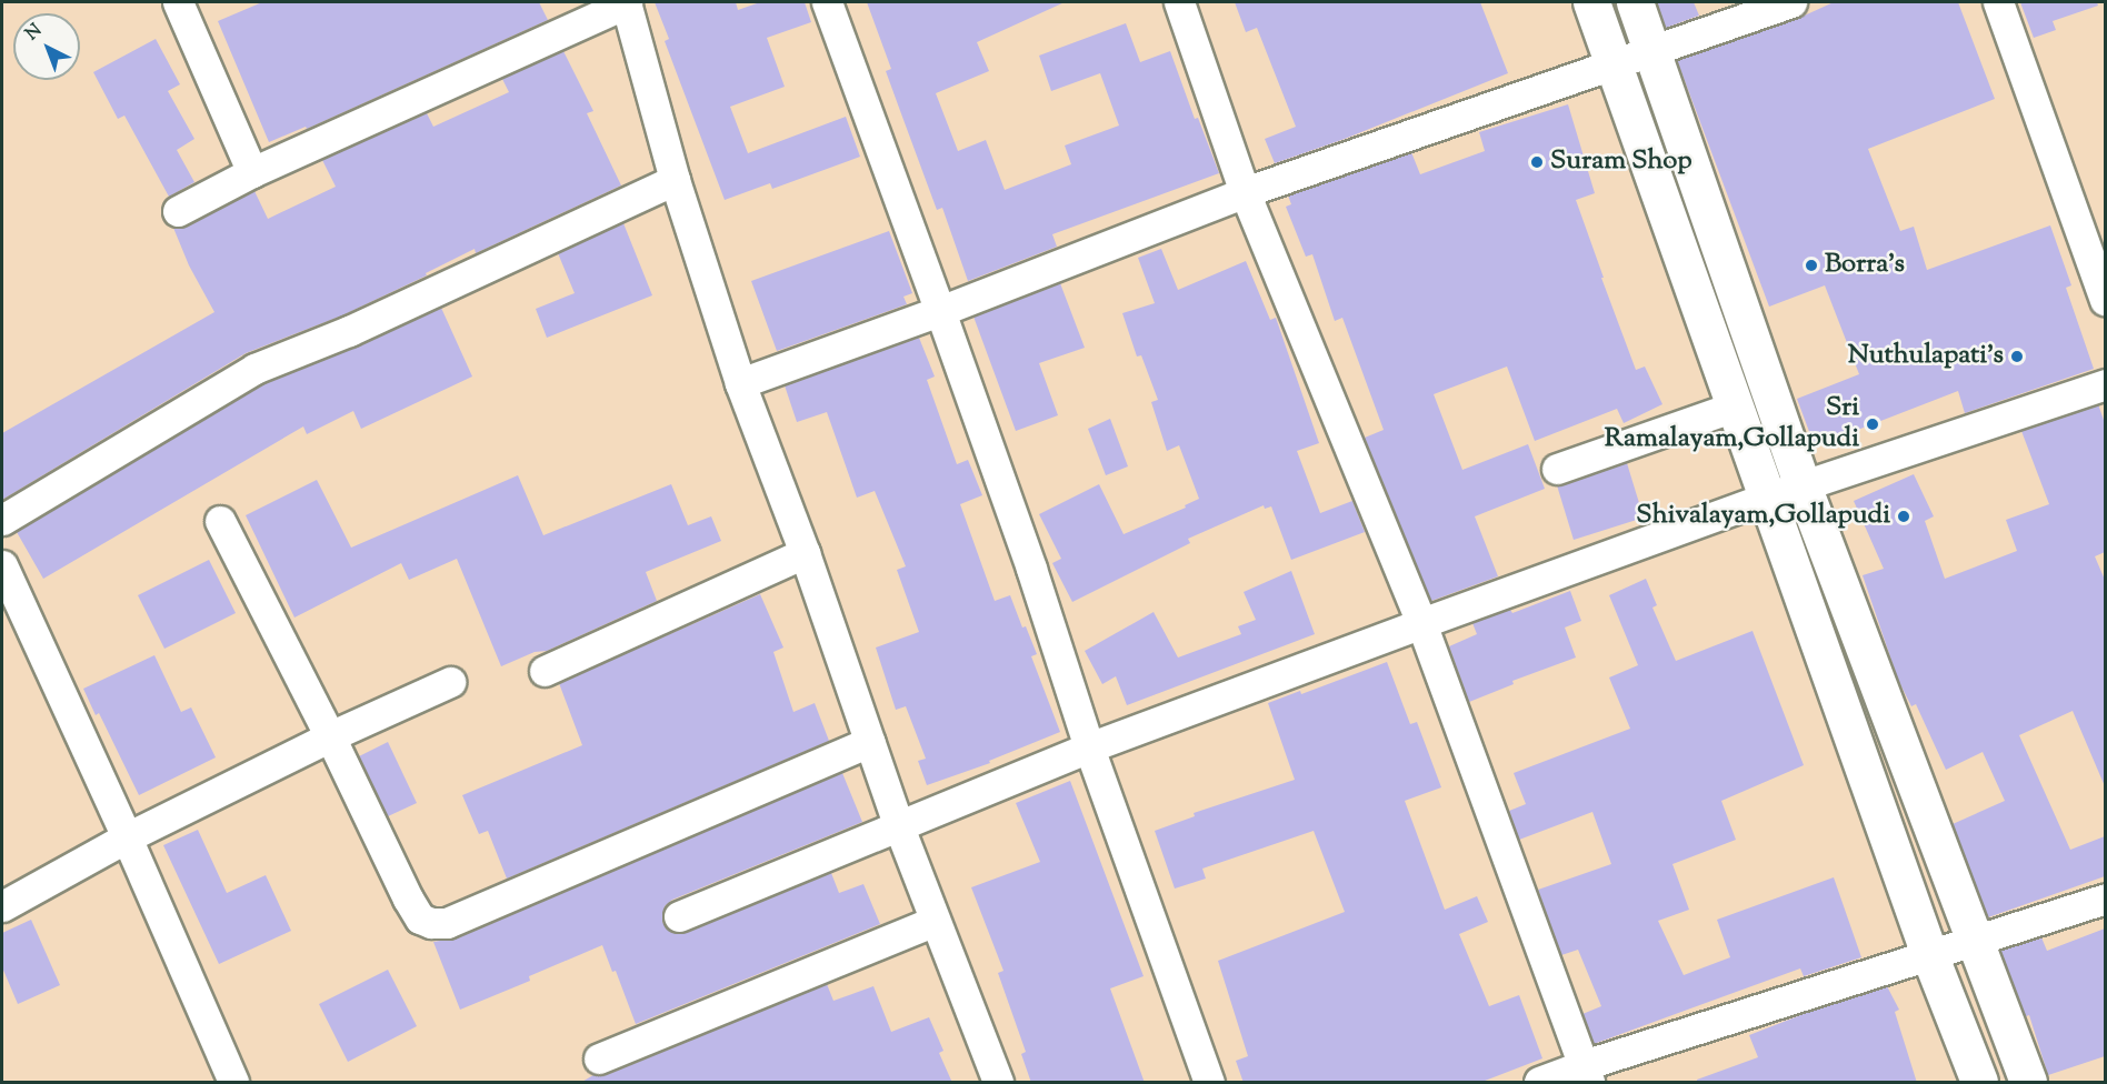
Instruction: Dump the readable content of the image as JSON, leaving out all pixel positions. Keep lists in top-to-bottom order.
{
  "places": [
    "Suram Shop",
    "Borra's",
    "Nuthulapati's",
    "Sri Ramalayam,Gollapudi",
    "Shivalayam,Gollapudi"
  ],
  "north": "top left"
}
